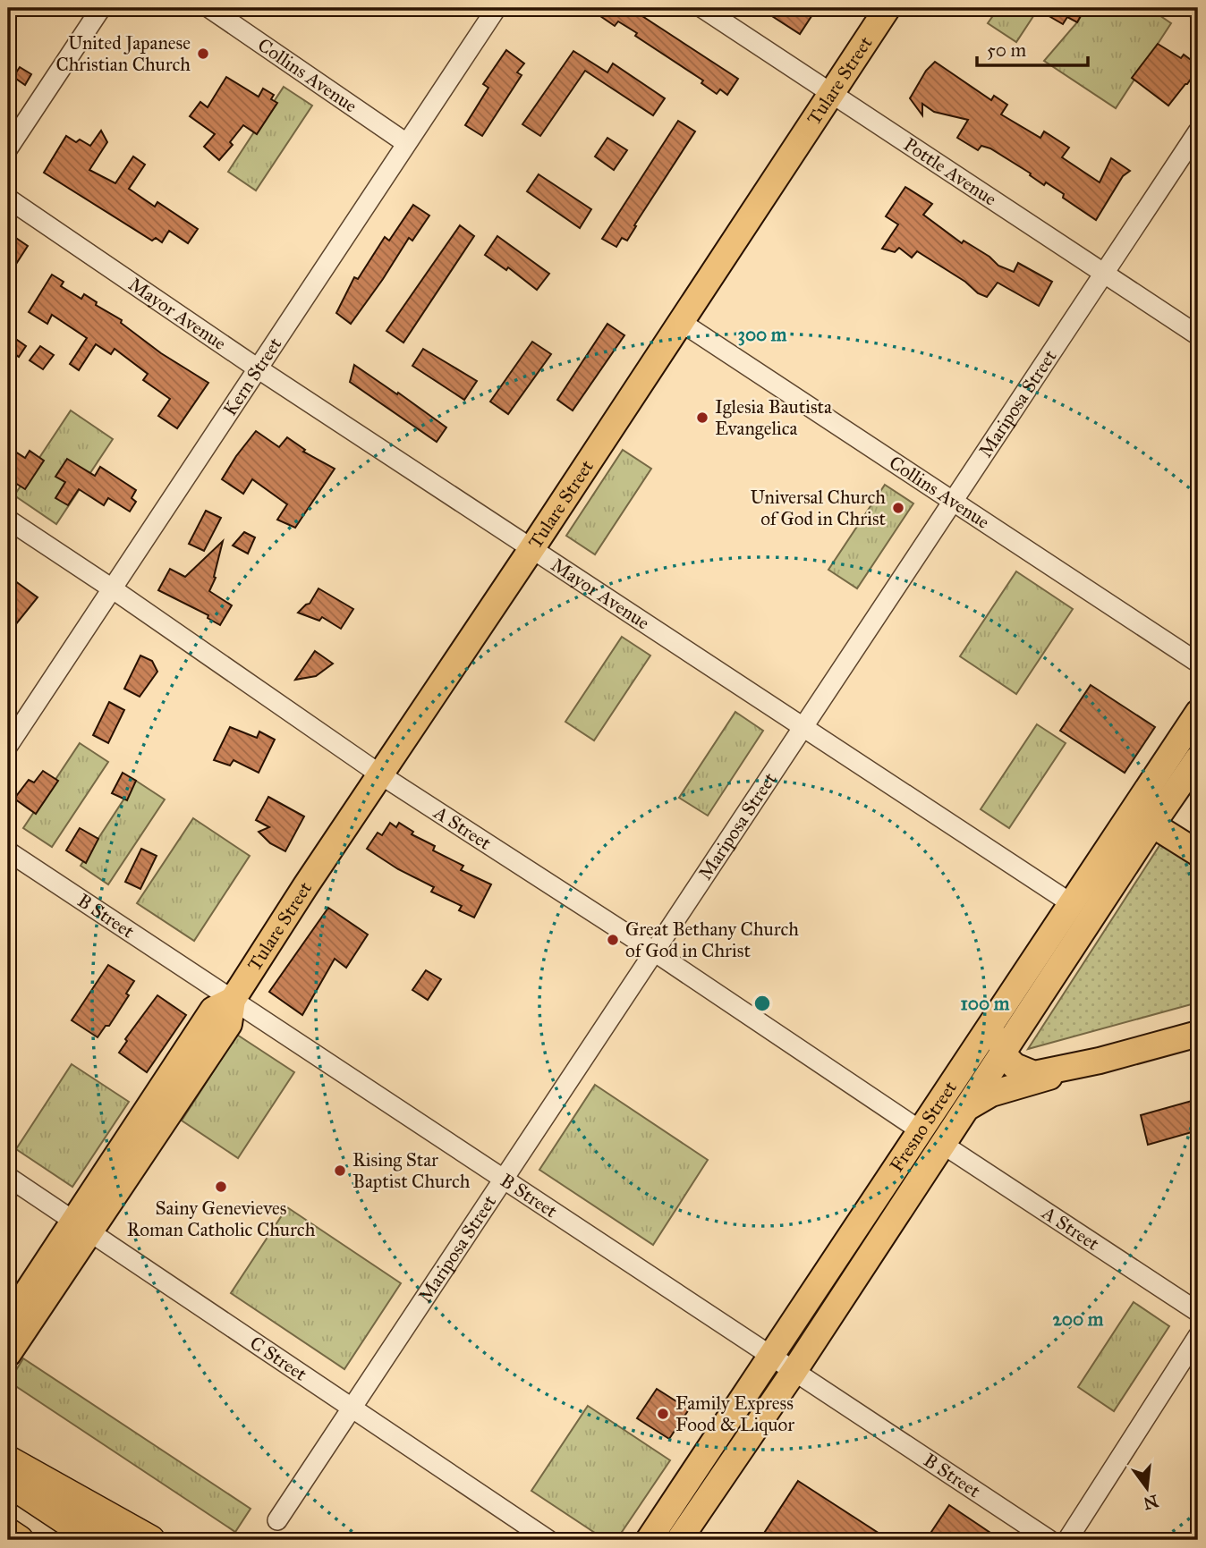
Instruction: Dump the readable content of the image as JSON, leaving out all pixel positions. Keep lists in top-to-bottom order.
{
  "streets": {
    "main road": ["Tulare Street", "Fresno Street"],
    "street": [
      "Collins Avenue",
      "Pottle Avenue",
      "Mayor Avenue",
      "Kern Street",
      "Mariposa Street",
      "A Street",
      "B Street",
      "C Street"
    ]
  },
  "crossings": [
    ["Collins Avenue", "Tulare Street"],
    ["Collins Avenue", "Kern Street"],
    ["Collins Avenue", "Mariposa Street"],
    ["Tulare Street", "Pottle Avenue"],
    ["Tulare Street", "Mayor Avenue"],
    ["Tulare Street", "A Street"],
    ["Tulare Street", "B Street"],
    ["Tulare Street", "C Street"],
    ["Pottle Avenue", "Mariposa Street"],
    ["Mayor Avenue", "Kern Street"],
    ["Mayor Avenue", "Mariposa Street"],
    ["Mayor Avenue", "Fresno Street"],
    ["Kern Street", "A Street"],
    ["Mariposa Street", "A Street"],
    ["Mariposa Street", "B Street"],
    ["Mariposa Street", "C Street"],
    ["A Street", "Fresno Street"],
    ["B Street", "Fresno Street"]
  ],
  "places": [
    "United Japanese Christian Church",
    "Iglesia Bautista Evangelica",
    "Universal Church of God in Christ",
    "Great Bethany Church of God in Christ",
    "Rising Star Baptist Church",
    "Sainy Genevieves Roman Catholic Church",
    "Family Express Food & Liquor"
  ],
  "scale_bar": "50 m",
  "north": "bottom",
  "rings": ["300 m", "100 m", "200 m"]
}
